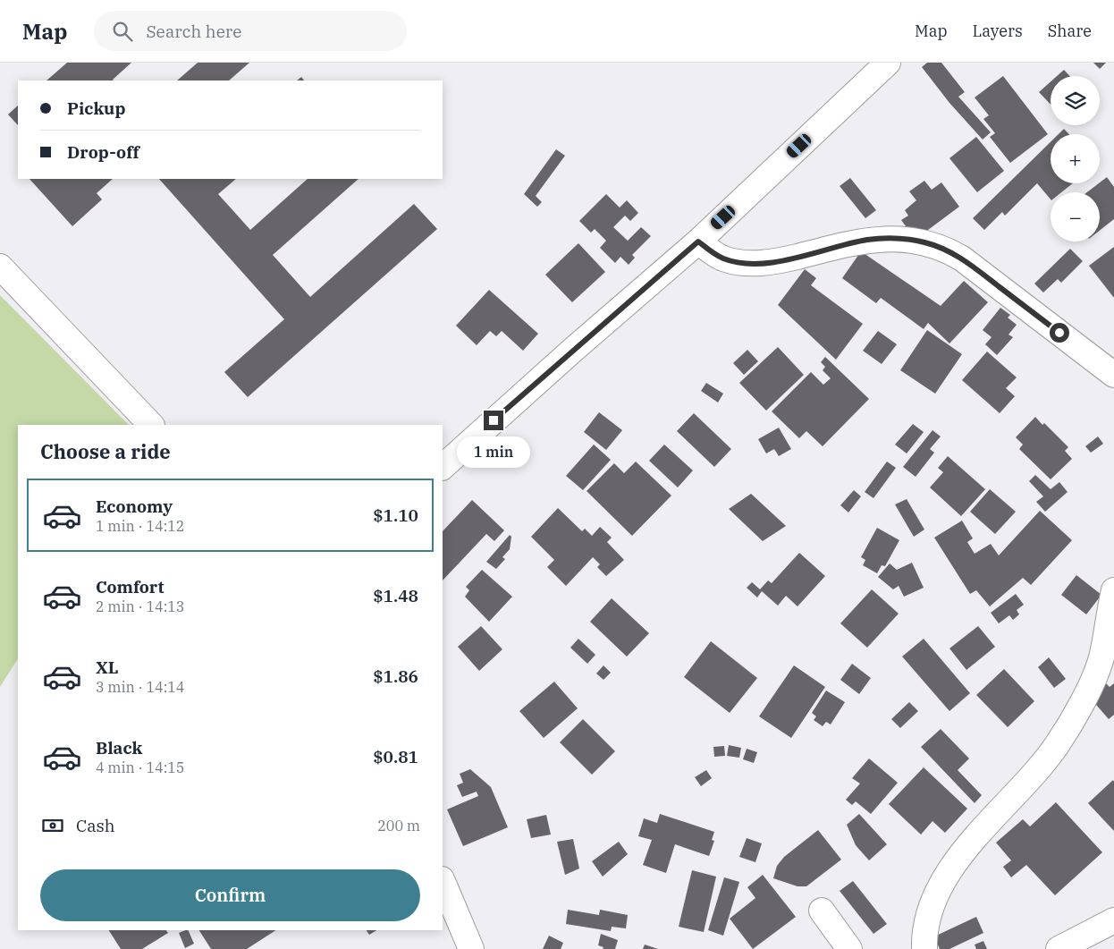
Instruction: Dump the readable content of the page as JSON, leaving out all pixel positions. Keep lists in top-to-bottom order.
{
  "page": {
    "header": "Map",
    "search": "Search here",
    "nav": ["Map", "Layers", "Share"],
    "map_buttons": ["+", "−"],
    "banner": ["Pickup", "Drop-off"],
    "heading": "Choose a ride",
    "bubble": "1 min",
    "list": [
      {
        "name": "Economy",
        "note": "1 min · 14:12",
        "value": "$1.10"
      },
      {
        "name": "Comfort",
        "note": "2 min · 14:13",
        "value": "$1.48"
      },
      {
        "name": "XL",
        "note": "3 min · 14:14",
        "value": "$1.86"
      },
      {
        "name": "Black",
        "note": "4 min · 14:15",
        "value": "$0.81"
      }
    ],
    "pay": ["Cash", "200 m"],
    "buttons": "Confirm"
  }
}
